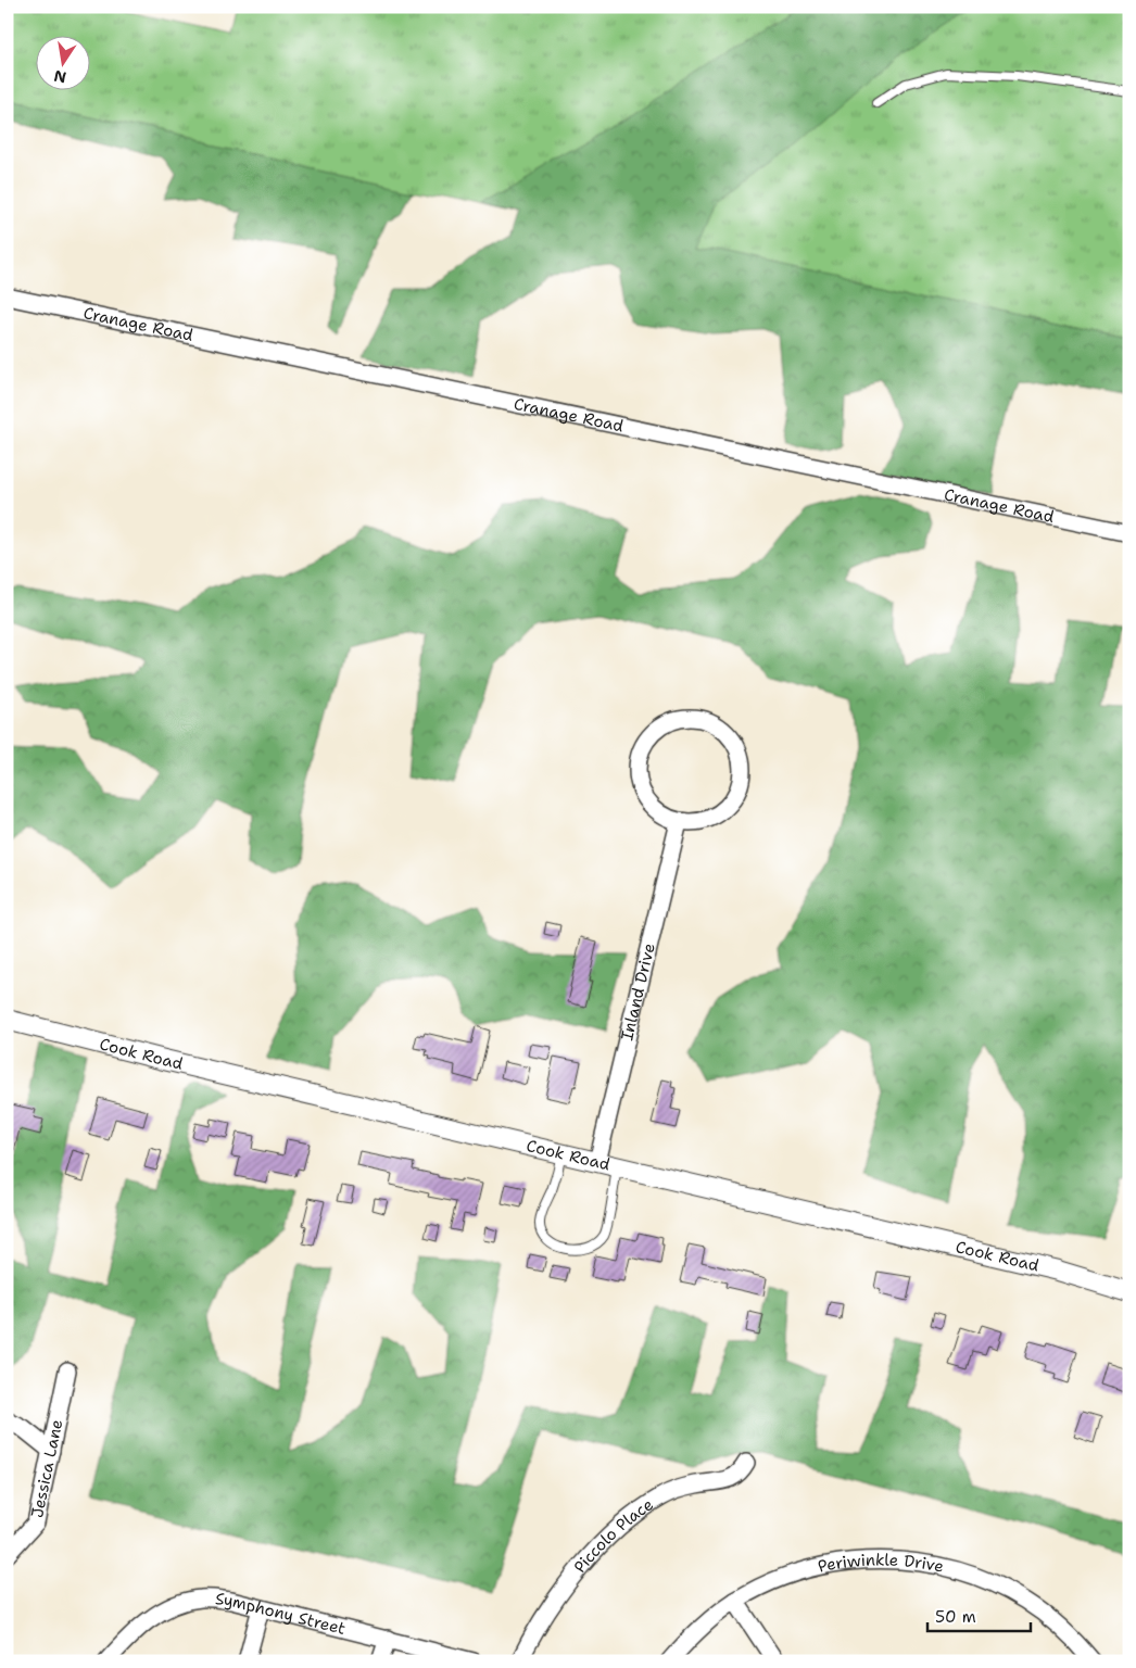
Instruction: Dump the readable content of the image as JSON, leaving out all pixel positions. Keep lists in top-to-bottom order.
{
  "streets": {
    "street": [
      "Cranage Road",
      "Inland Drive",
      "Cook Road",
      "Jessica Lane",
      "Piccolo Place",
      "Periwinkle Drive",
      "Symphony Street"
    ]
  },
  "crossings": [
    ["Inland Drive", "Cook Road"]
  ],
  "scale_bar": "50 m",
  "north": "bottom"
}
